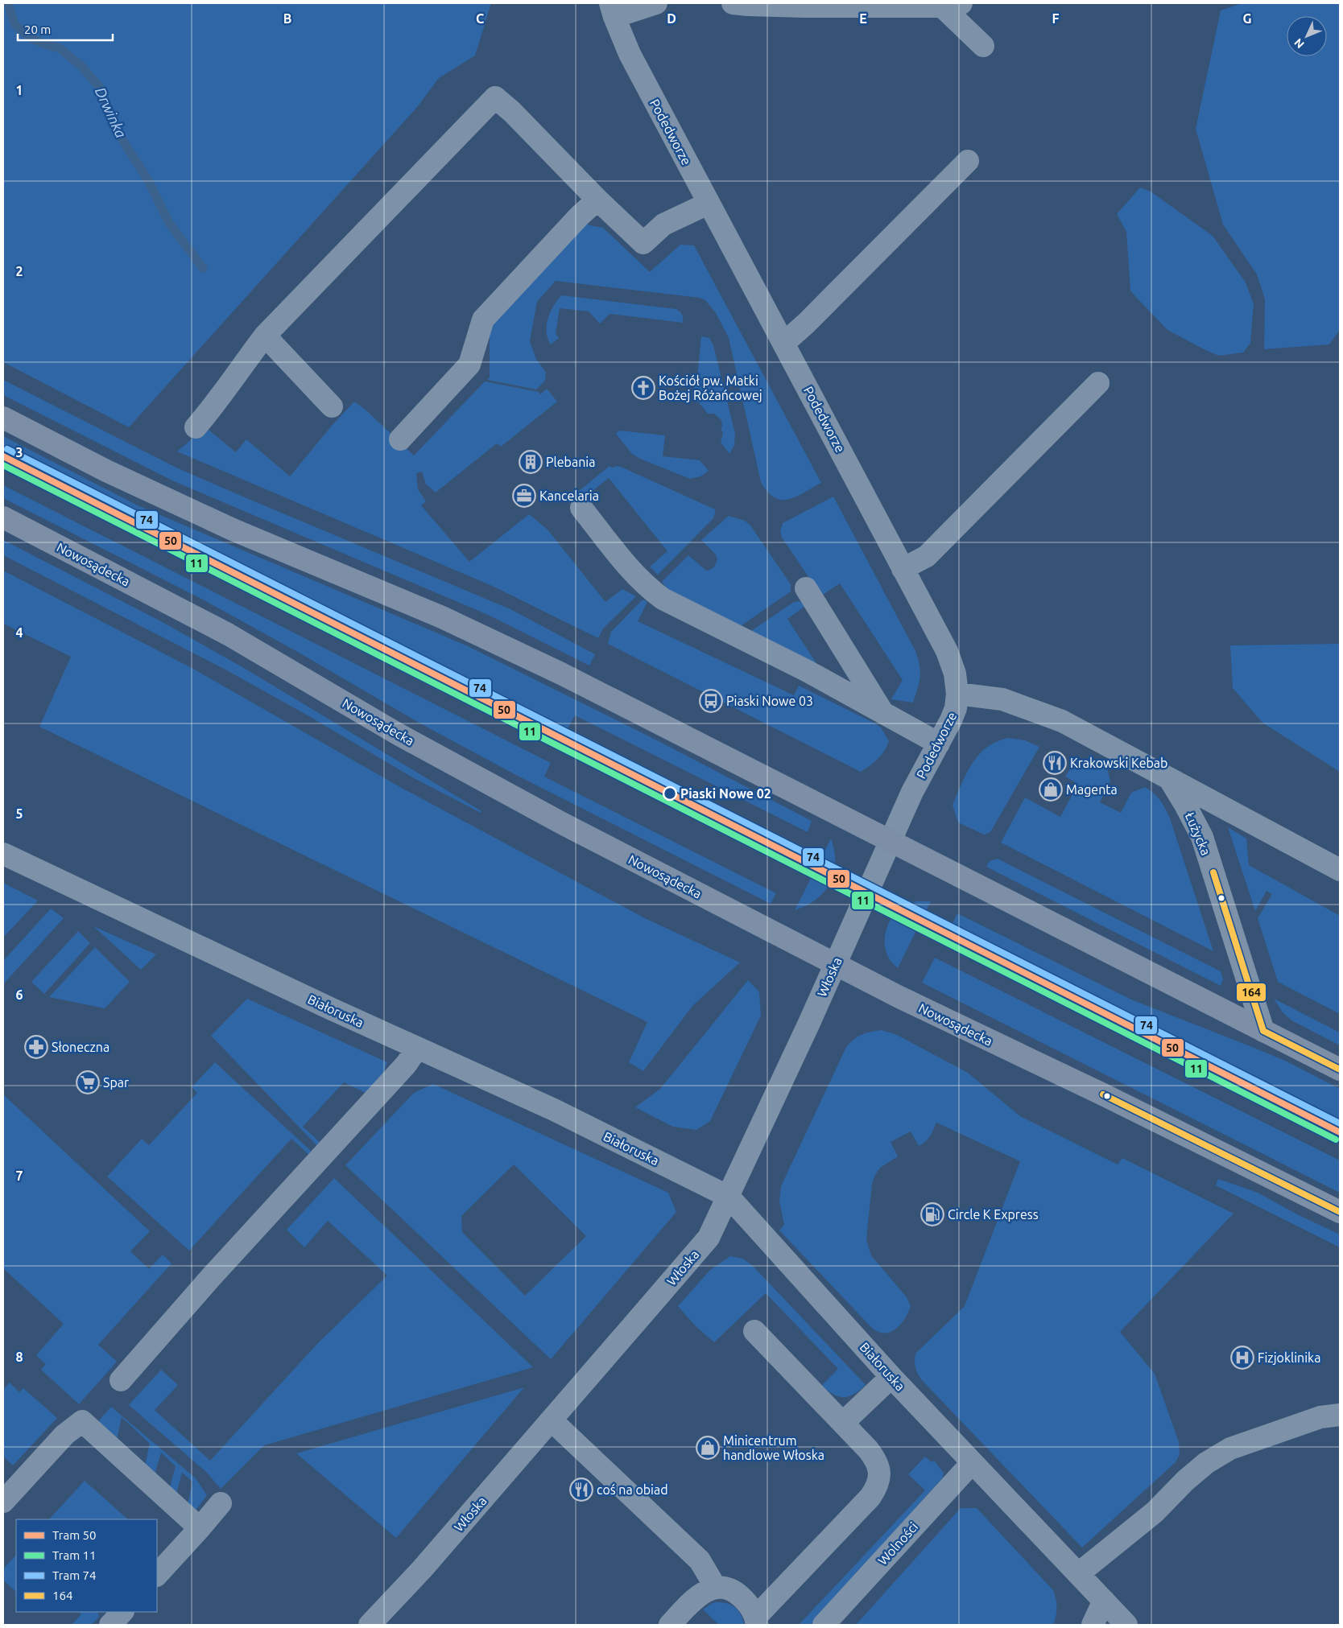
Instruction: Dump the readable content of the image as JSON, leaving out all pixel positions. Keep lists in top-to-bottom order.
{
  "streets": {
    "main road": ["Nowosądecka"],
    "street": [
      "Podedworze",
      "Łużycka",
      "Włoska",
      "Białoruska",
      "Wolności"
    ]
  },
  "crossings": [
    ["Podedworze", "Łużycka"],
    ["Podedworze", "Włoska"],
    ["Nowosądecka", "Włoska"],
    ["Włoska", "Białoruska"],
    ["Białoruska", "Wolności"]
  ],
  "water": ["Drwinka"],
  "places": {
    "church": ["Kościół pw. Matki Bożej Różańcowej"],
    "building": ["Plebania"],
    "office": ["Kancelaria"],
    "bus stop": ["Piaski Nowe 03"],
    "restaurant": ["Krakowski Kebab", "coś na obiad"],
    "shop": ["Magenta", "Minicentrum handlowe Włoska"],
    "other": ["Piaski Nowe 02"],
    "pharmacy": ["Słoneczna"],
    "supermarket": ["Spar"],
    "fuel station": ["Circle K Express"],
    "hospital": ["Fizjoklinika"]
  },
  "lines": [
    "tram line 74",
    "tram line 50",
    "tram line 11",
    "transit line 164"
  ],
  "legend": [
    "Tram 50",
    "Tram 11",
    "Tram 74",
    "164"
  ],
  "scale_bar": "20 m",
  "north": "bottom left",
  "grid": {
    "columns": [
      "B",
      "C",
      "D",
      "E",
      "F",
      "G"
    ],
    "rows": [
      "1",
      "2",
      "3",
      "4",
      "5",
      "6",
      "7",
      "8"
    ]
  }
}
